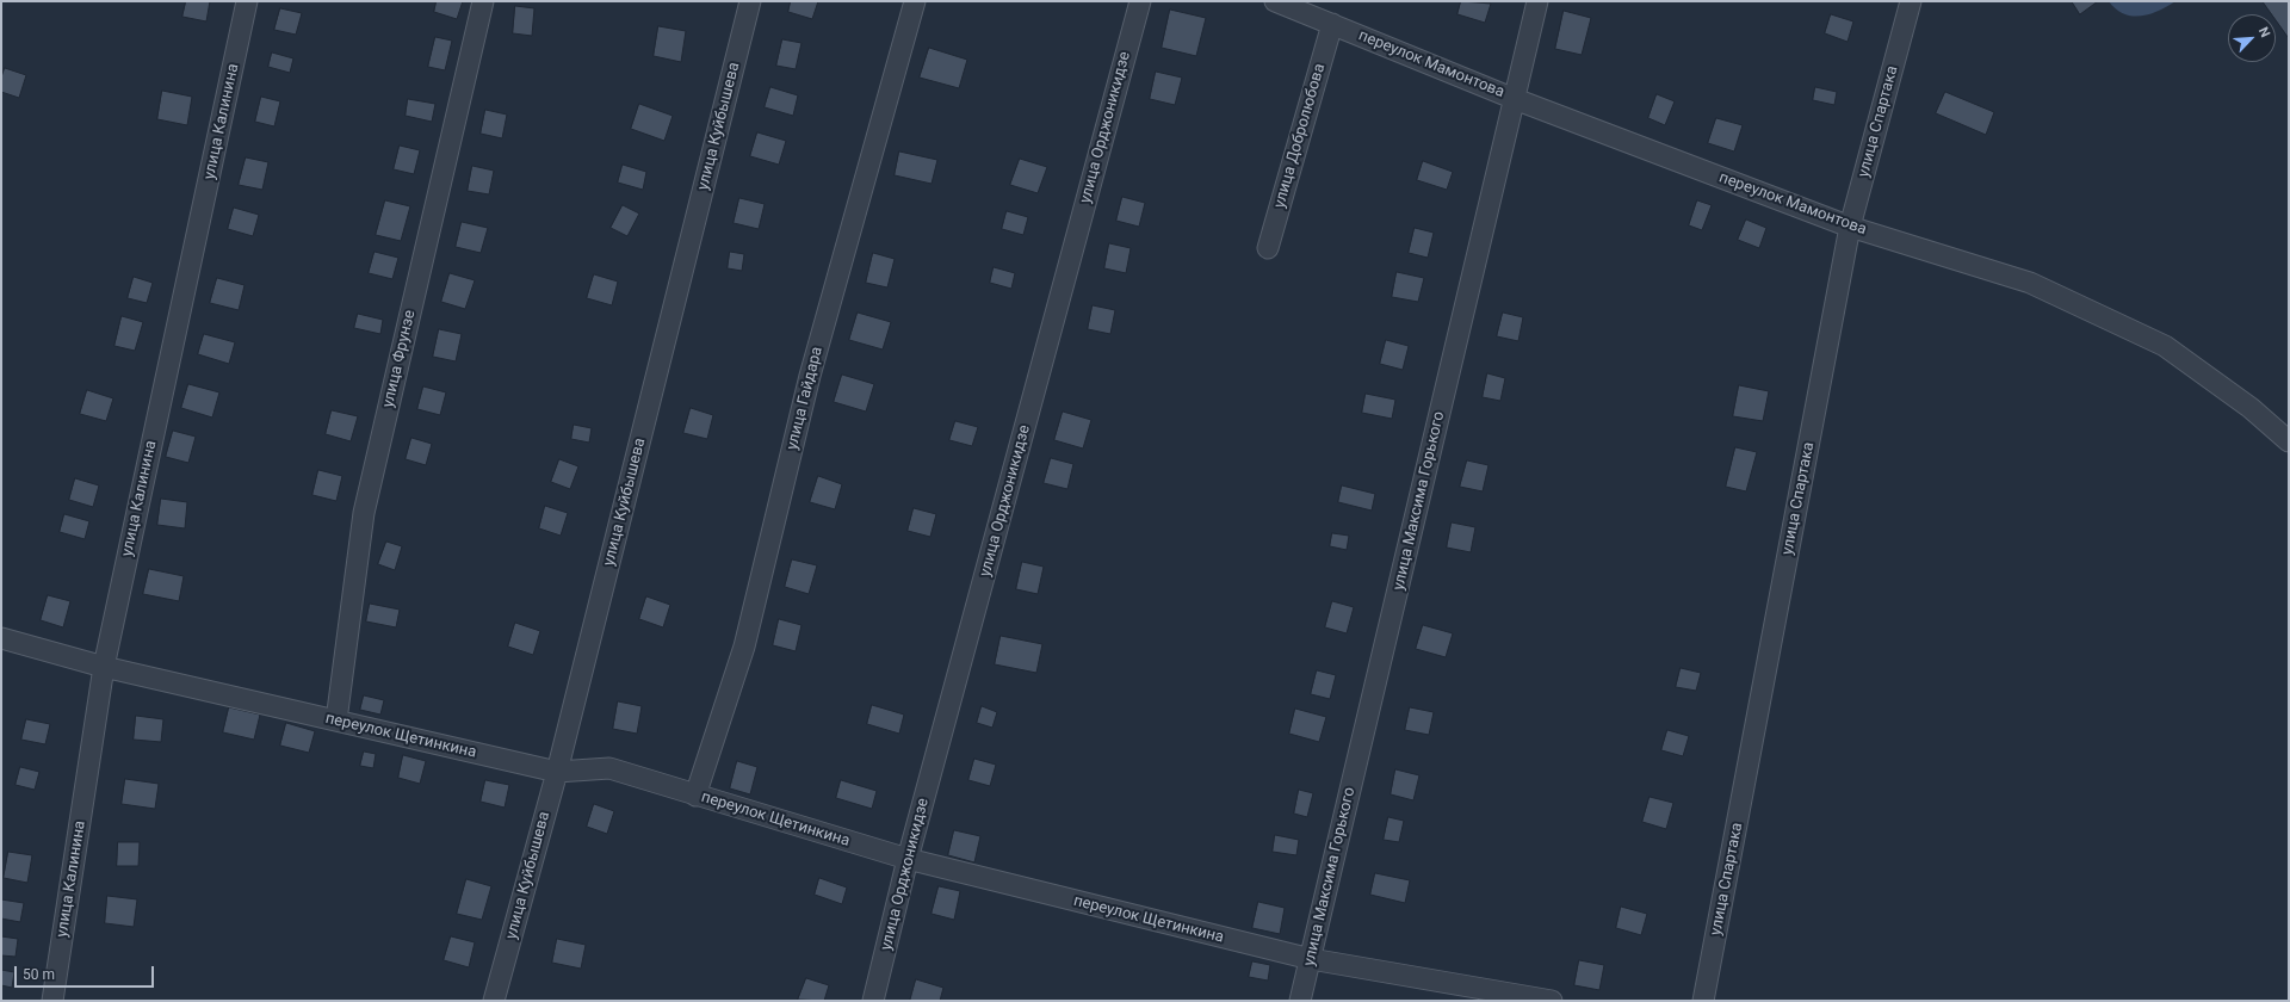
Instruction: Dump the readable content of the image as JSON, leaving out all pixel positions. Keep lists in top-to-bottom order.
{
  "streets": {
    "street": [
      "переулок Мамонтова",
      "улица Калинина",
      "улица Спартака",
      "улица Куйбышева",
      "улица Орджоникидзе",
      "улица Добролюбова",
      "улица Фрунзе",
      "улица Гайдара",
      "улица Максима Горького",
      "переулок Щетинкина"
    ]
  },
  "crossings": [
    ["переулок Мамонтова", "улица Спартака"],
    ["переулок Мамонтова", "улица Добролюбова"],
    ["переулок Мамонтова", "улица Максима Горького"],
    ["улица Калинина", "переулок Щетинкина"],
    ["улица Куйбышева", "переулок Щетинкина"],
    ["улица Орджоникидзе", "переулок Щетинкина"],
    ["улица Фрунзе", "переулок Щетинкина"],
    ["улица Гайдара", "переулок Щетинкина"],
    ["улица Максима Горького", "переулок Щетинкина"]
  ],
  "scale_bar": "50 m",
  "north": "top right"
}
